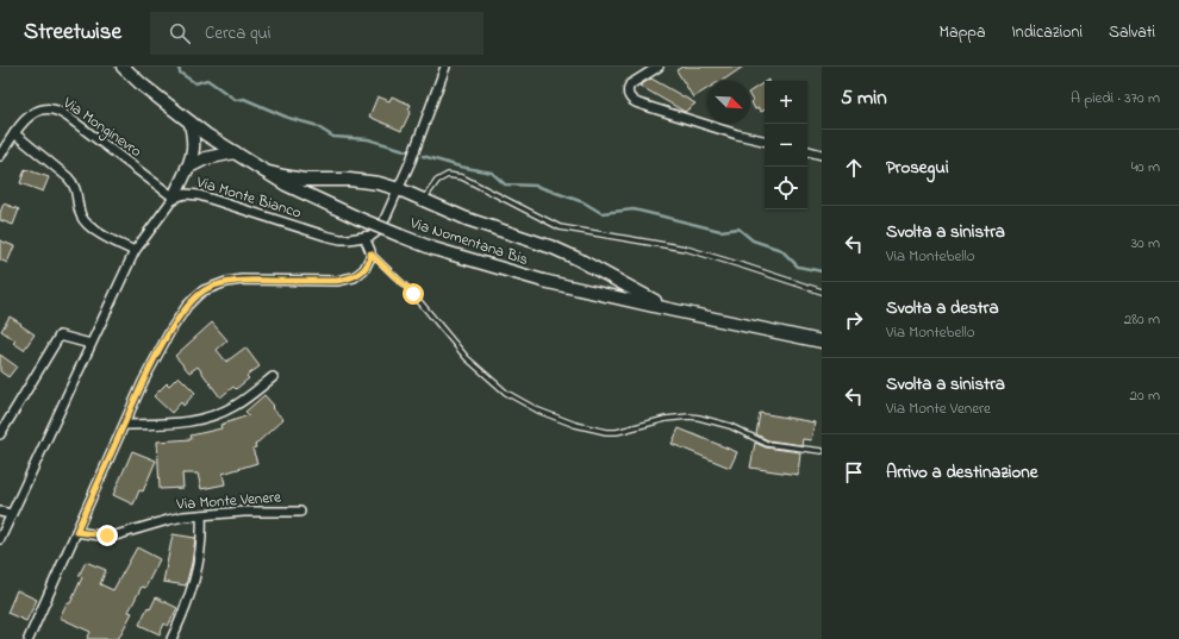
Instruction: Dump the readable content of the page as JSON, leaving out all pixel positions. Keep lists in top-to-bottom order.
{
  "streets": {
    "main road": ["Via Nomentana Bis"],
    "street": ["Via Monginevro", "Via Monte Bianco", "Via Monte Venere"]
  },
  "crossings": [
    ["Via Monginevro", "Via Monte Bianco"]
  ],
  "north": "bottom right",
  "page": {
    "header": "Streetwise",
    "search": "Cerca qui",
    "nav": ["Mappa", "Indicazioni", "Salvati"],
    "heading": ["5 min", "A piedi · 370 m"],
    "map_buttons": ["+", "−"],
    "list": [
      ["Prosegui", "40 m"],
      ["Svolta a sinistra", "Via Montebello", "30 m"],
      ["Svolta a destra", "Via Montebello", "280 m"],
      ["Svolta a sinistra", "Via Monte Venere", "20 m"],
      "Arrivo a destinazione"
    ]
  }
}
